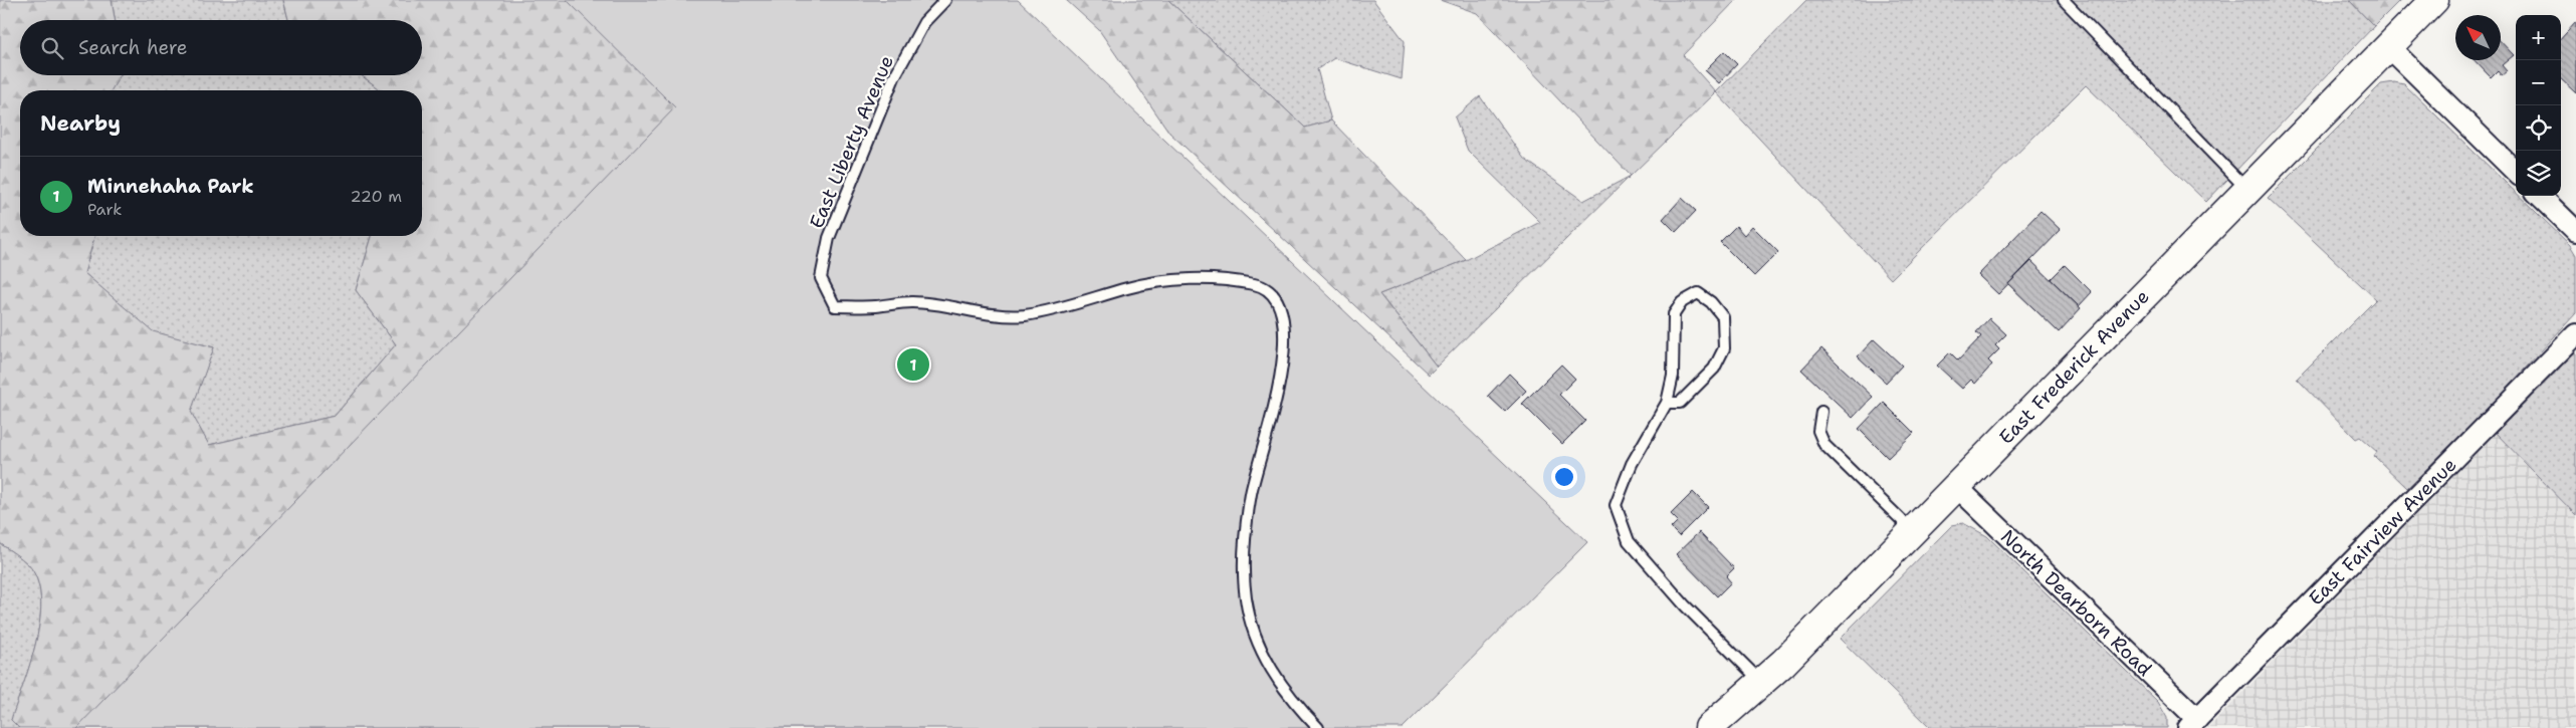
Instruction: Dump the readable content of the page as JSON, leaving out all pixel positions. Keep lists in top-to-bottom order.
{
  "streets": {
    "main road": ["East Frederick Avenue"],
    "street": ["East Fairview Avenue", "North Dearborn Road"],
    "lane": ["East Liberty Avenue"]
  },
  "crossings": [
    ["East Frederick Avenue", "North Dearborn Road"],
    ["East Fairview Avenue", "North Dearborn Road"]
  ],
  "north": "top left",
  "page": {
    "map_buttons": ["+", "−"],
    "search": "Search here",
    "heading": "Nearby",
    "list": [
      {
        "mark": "1",
        "name": "Minnehaha Park",
        "note": "Park",
        "value": "220 m"
      }
    ],
    "pins": "1"
  }
}
